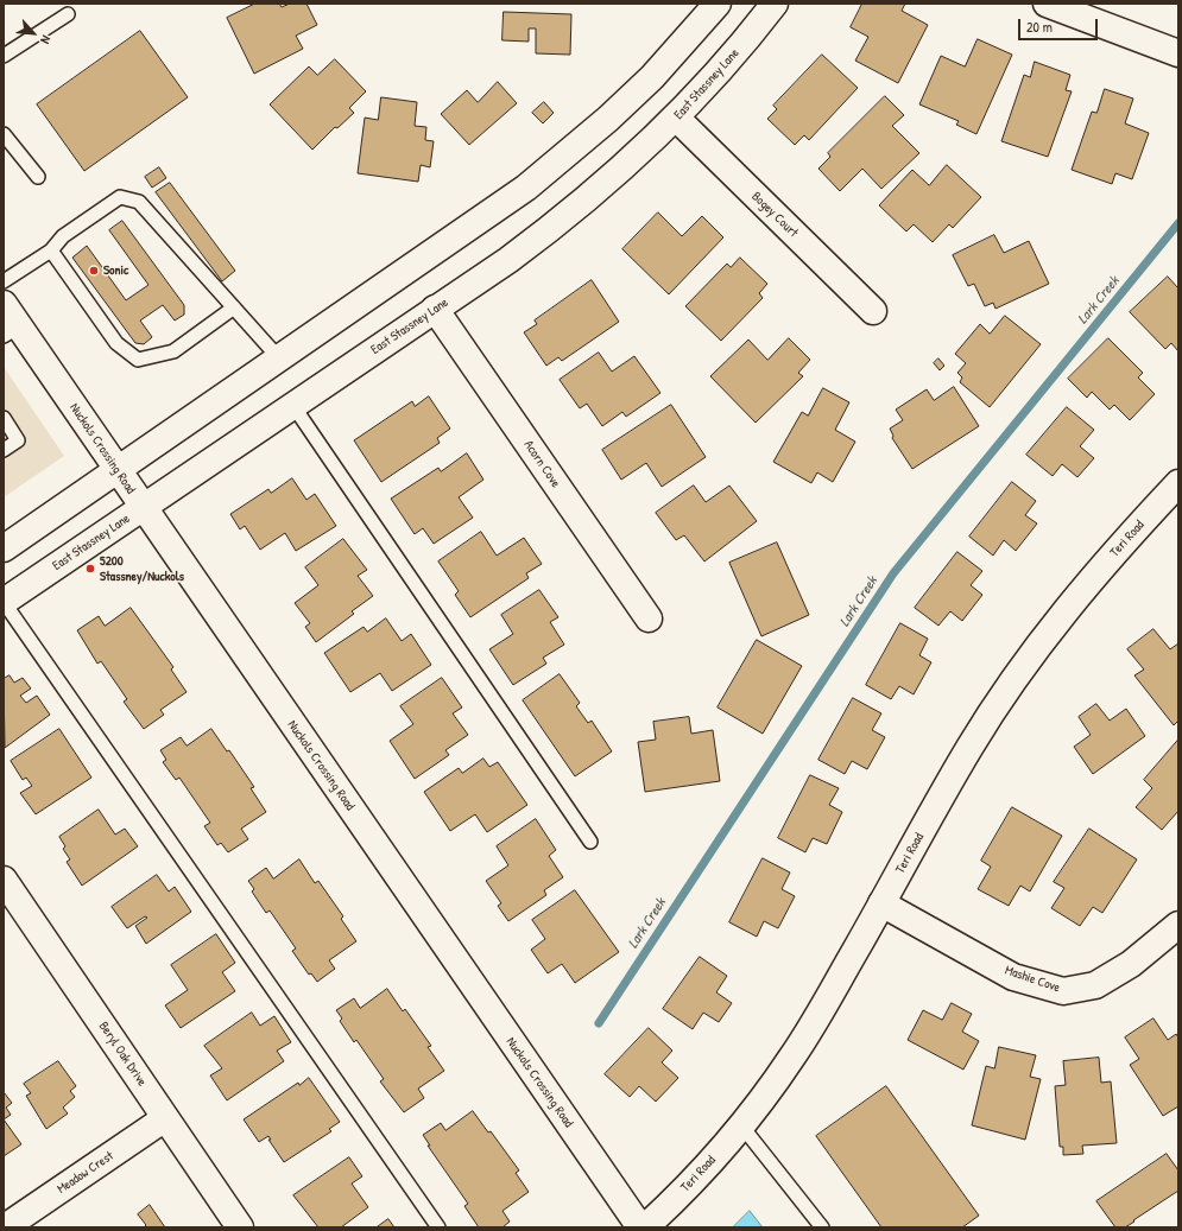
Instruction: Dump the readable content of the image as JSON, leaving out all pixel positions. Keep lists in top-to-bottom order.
{
  "streets": {
    "street": [
      "East Stassney Lane",
      "Bogey Court",
      "Nuckols Crossing Road",
      "Acorn Cove",
      "Teri Road",
      "Mashie Cove",
      "Beryl Oak Drive",
      "Meadow Crest"
    ]
  },
  "crossings": [
    ["East Stassney Lane", "Bogey Court"],
    ["East Stassney Lane", "Nuckols Crossing Road"],
    ["East Stassney Lane", "Acorn Cove"],
    ["Teri Road", "Mashie Cove"],
    ["Beryl Oak Drive", "Meadow Crest"]
  ],
  "water": ["Lark Creek"],
  "places": ["Sonic", "5200 Stassney/Nuckols"],
  "scale_bar": "20 m",
  "north": "bottom right"
}
